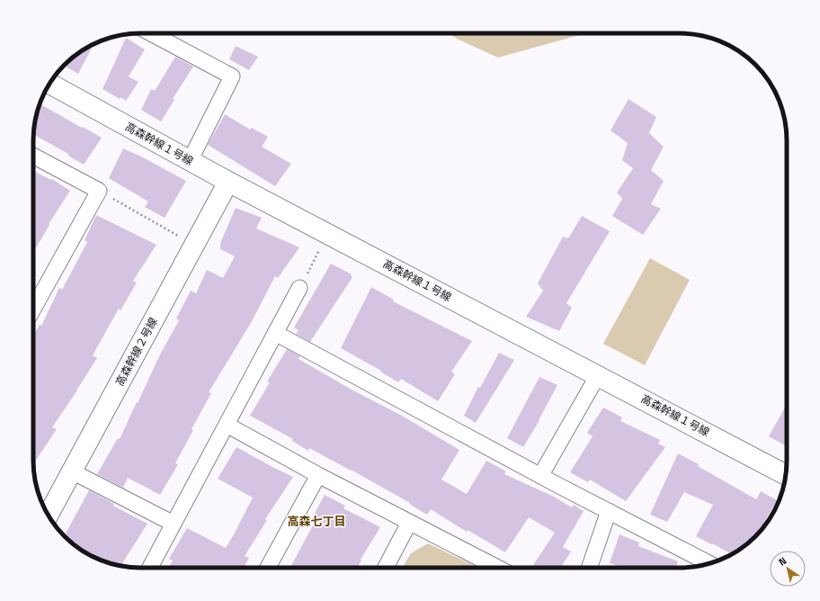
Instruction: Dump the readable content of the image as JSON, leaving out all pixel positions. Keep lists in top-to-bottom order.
{
  "streets": {
    "street": ["高森幹線１号線", "高森幹線２号線"]
  },
  "crossings": [
    ["高森幹線１号線", "高森幹線２号線"]
  ],
  "districts": ["高森七丁目"],
  "north": "top left"
}
